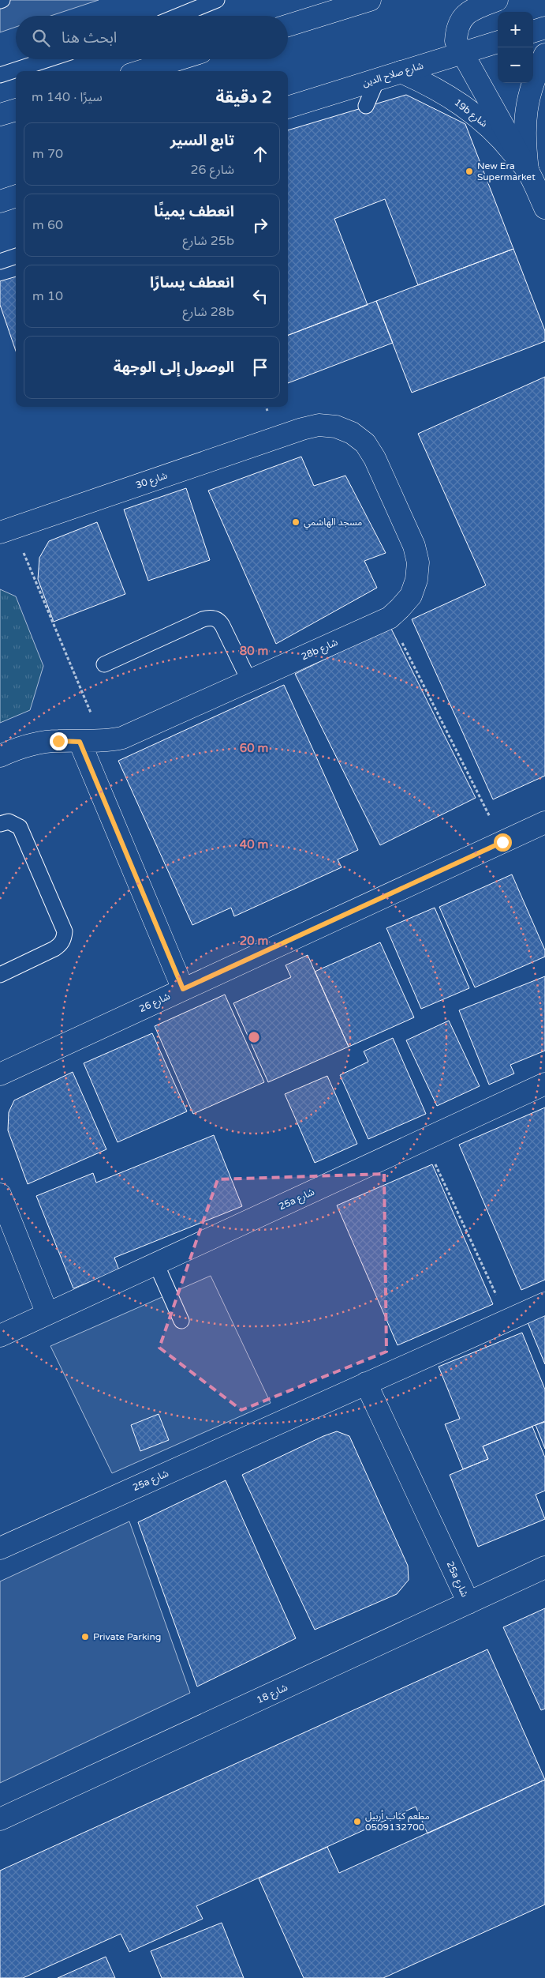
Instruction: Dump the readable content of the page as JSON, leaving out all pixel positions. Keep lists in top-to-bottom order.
{
  "streets": {
    "street": [
      "شارع صلاح الدين",
      "19b شارع",
      "شارع 30",
      "28b شارع",
      "شارع 26",
      "25a شارع",
      "شارع 18"
    ]
  },
  "crossings": [
    ["شارع صلاح الدين", "19b شارع"],
    ["شارع 30", "28b شارع"],
    ["25a شارع", "شارع 18"]
  ],
  "places": [
    "New Era Supermarket",
    "مسجد الهاشمي",
    "Private Parking",
    "مطعم كباب أربيل 0509132700"
  ],
  "page": {
    "map_buttons": ["+", "−"],
    "search": "ابحث هنا",
    "heading": ["2 دقيقة", "سيرًا · 140 m"],
    "list": [
      ["تابع السير", "شارع 26", "70 m"],
      ["انعطف يمينًا", "25b شارع", "60 m"],
      ["انعطف يسارًا", "28b شارع", "10 m"],
      "الوصول إلى الوجهة"
    ]
  },
  "rings": [
    "80 m",
    "60 m",
    "40 m",
    "20 m"
  ]
}
